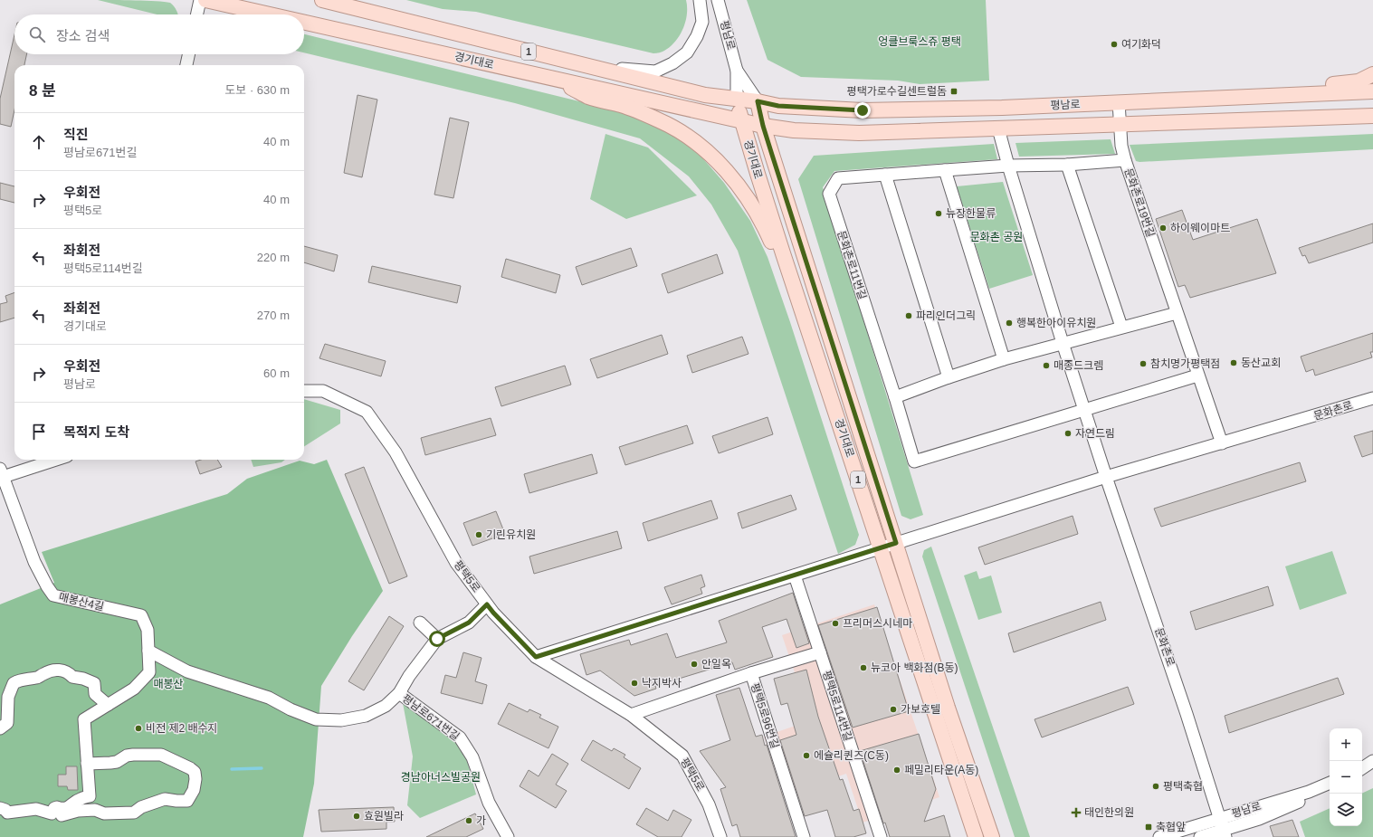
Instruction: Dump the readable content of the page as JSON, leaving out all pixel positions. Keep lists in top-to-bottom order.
{
  "streets": {
    "main road": ["평남로", "1", "경기대로"],
    "street": [
      "문화촌로19번길",
      "문화촌로11번길",
      "문화촌로",
      "평택5로",
      "매봉산4길",
      "평택5로114번길",
      "평택5로96번길",
      "평남로671번길"
    ]
  },
  "crossings": [
    ["평남로", "경기대로"],
    ["평남로", "문화촌로"],
    ["경기대로", "문화촌로"],
    ["문화촌로19번길", "문화촌로11번길"],
    ["문화촌로19번길", "문화촌로"],
    ["평택5로", "평택5로96번길"],
    ["평택5로", "평남로671번길"]
  ],
  "parks": [
    "엉클브룩스쥬 평택",
    "문화촌 공원",
    "매봉산",
    "경남아너스빌공원"
  ],
  "places": {
    "other": [
      "여기화덕",
      "뉴장한물류",
      "하이웨이마트",
      "파리인더그릭",
      "행복한아이유치원",
      "동산교회",
      "참치명가평택점",
      "매종드크렘",
      "자연드림",
      "기린유치원",
      "프리머스시네마",
      "안일옥",
      "뉴코아 백화점(B동)",
      "낙지박사",
      "가보호텔",
      "비전 제2 배수지",
      "에슐리퀸즈(C동)",
      "페밀리타운(A동)",
      "평택축협",
      "효원빌라",
      "가"
    ],
    "transit": ["평택가로수길센트럴돔", "축협앞"],
    "health": ["태인한의원"]
  },
  "page": {
    "search": "장소 검색",
    "heading": ["8 분", "도보 · 630 m"],
    "list": [
      ["직진", "평남로671번길", "40 m"],
      ["우회전", "평택5로", "40 m"],
      ["좌회전", "평택5로114번길", "220 m"],
      ["좌회전", "경기대로", "270 m"],
      ["우회전", "평남로", "60 m"],
      "목적지 도착"
    ],
    "map_buttons": ["+", "−"]
  }
}
